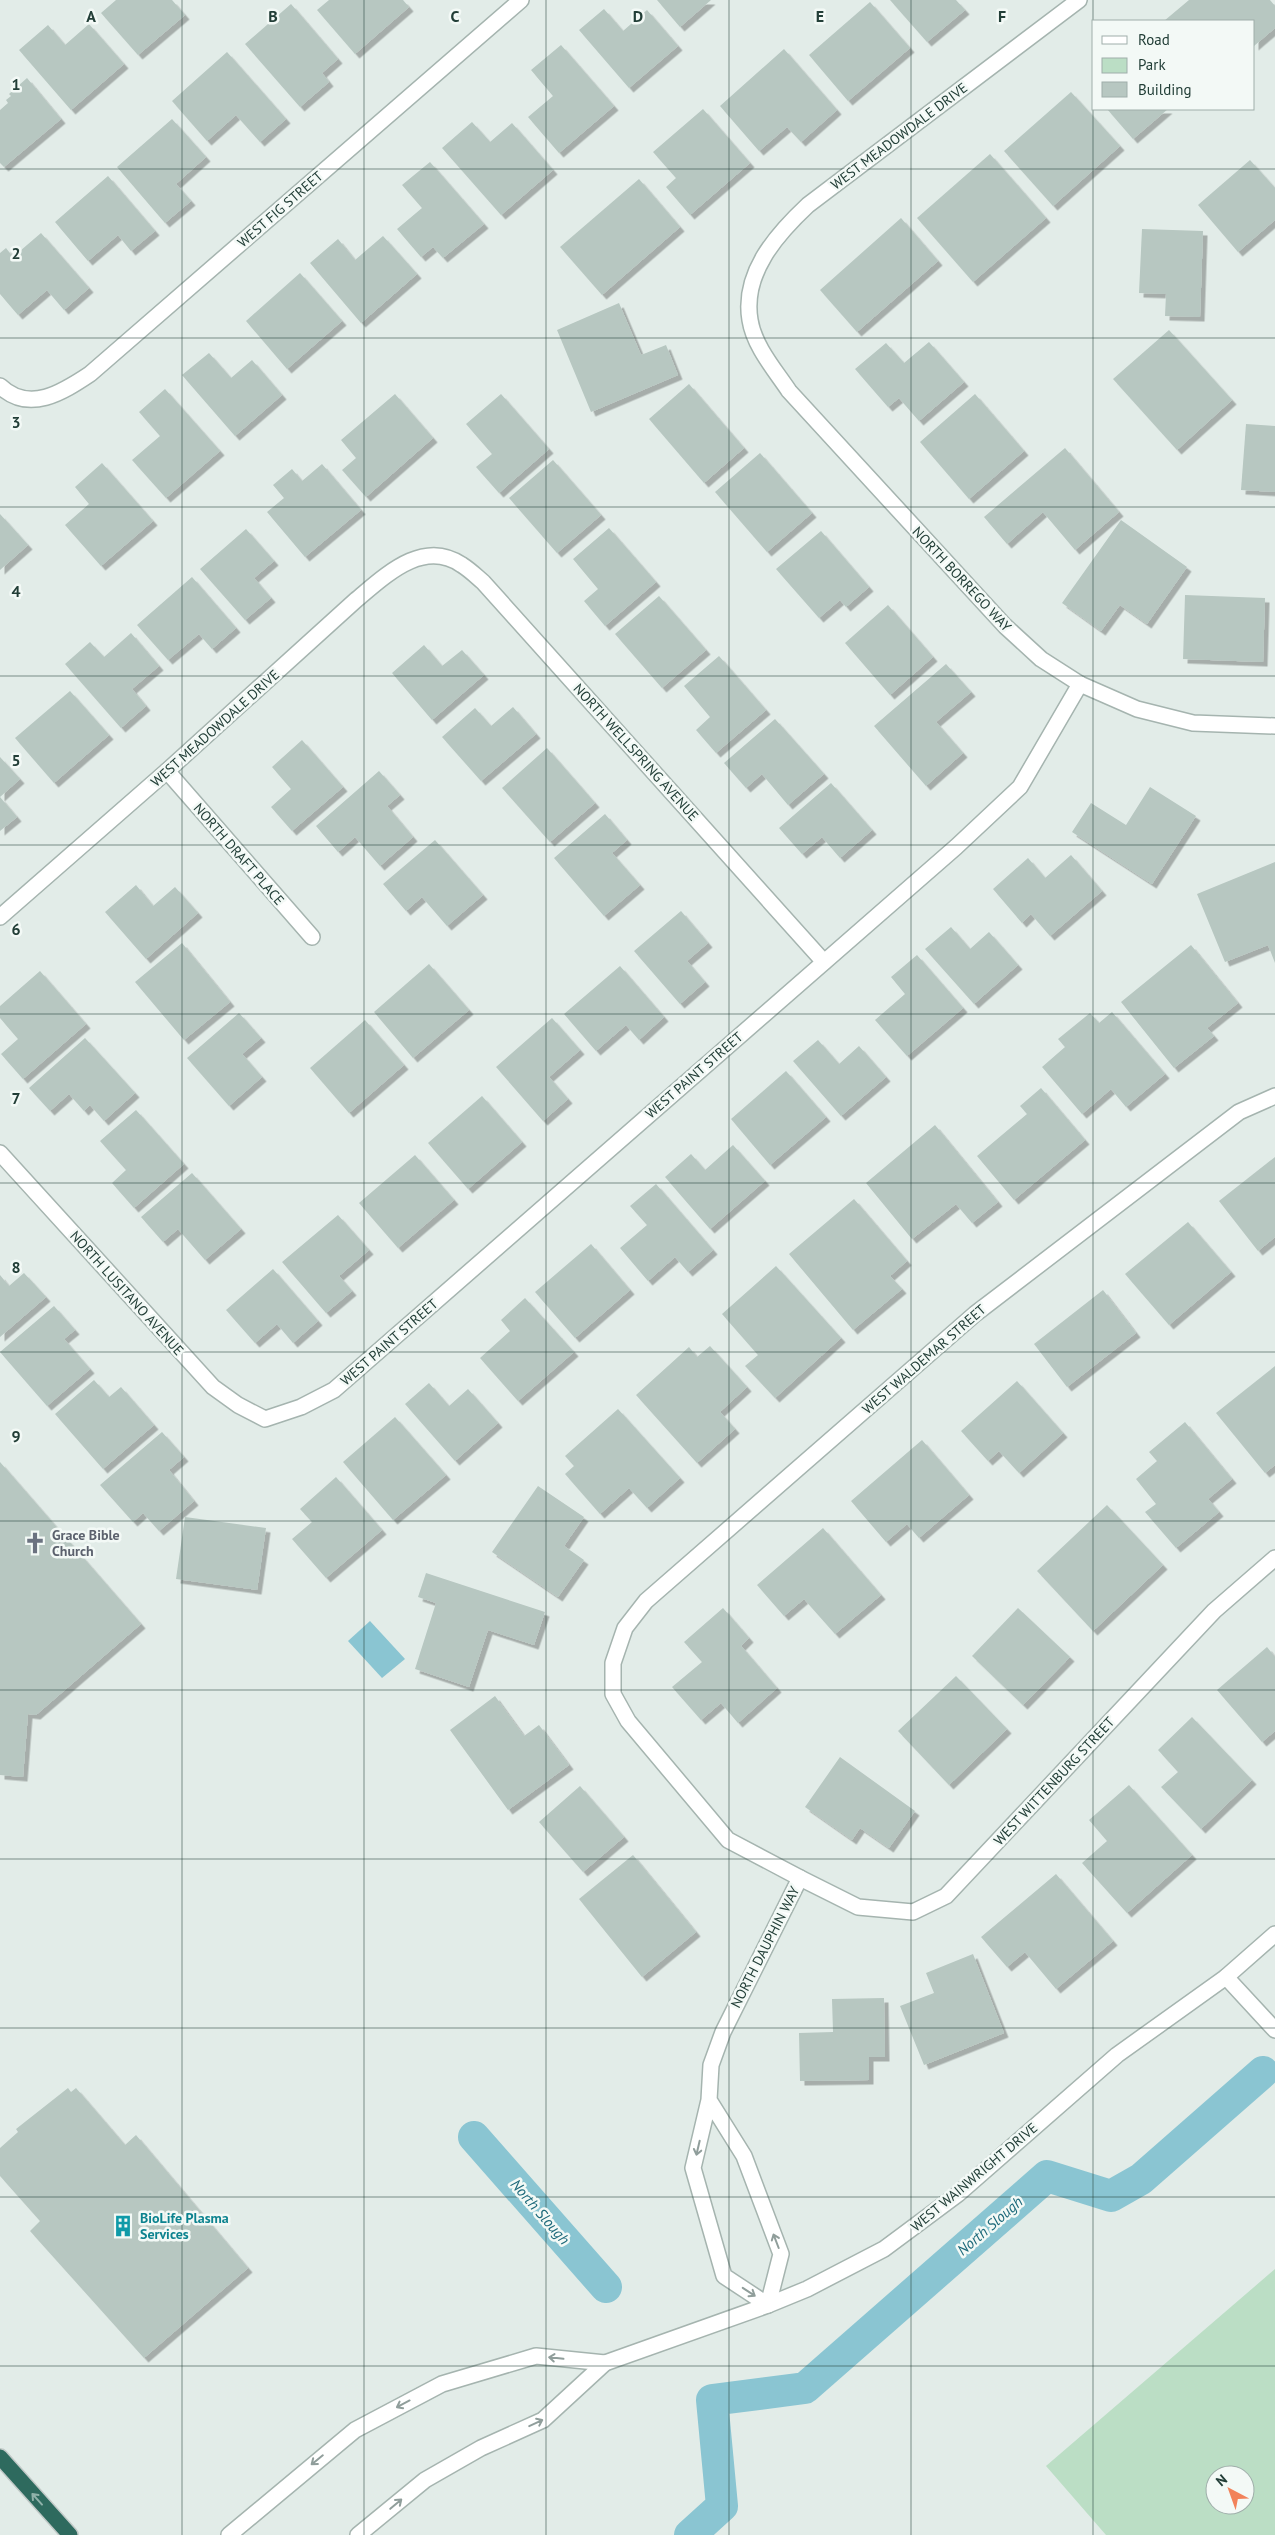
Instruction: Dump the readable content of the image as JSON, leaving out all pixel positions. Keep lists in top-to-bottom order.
{
  "streets": {
    "street": [
      "WEST MEADOWDALE DRIVE",
      "WEST FIG STREET",
      "NORTH BORREGO WAY",
      "NORTH WELLSPRING AVENUE",
      "NORTH DRAFT PLACE",
      "WEST PAINT STREET",
      "NORTH LUSITANO AVENUE",
      "WEST WALDEMAR STREET",
      "WEST WITTENBURG STREET",
      "NORTH DAUPHIN WAY",
      "WEST WAINWRIGHT DRIVE"
    ]
  },
  "crossings": [
    ["WEST MEADOWDALE DRIVE", "NORTH BORREGO WAY"],
    ["WEST MEADOWDALE DRIVE", "NORTH WELLSPRING AVENUE"],
    ["WEST MEADOWDALE DRIVE", "NORTH DRAFT PLACE"],
    ["NORTH BORREGO WAY", "WEST PAINT STREET"],
    ["NORTH WELLSPRING AVENUE", "WEST PAINT STREET"],
    ["WEST PAINT STREET", "NORTH LUSITANO AVENUE"],
    ["WEST WALDEMAR STREET", "NORTH DAUPHIN WAY"],
    ["WEST WITTENBURG STREET", "NORTH DAUPHIN WAY"],
    ["NORTH DAUPHIN WAY", "WEST WAINWRIGHT DRIVE"]
  ],
  "water": ["North Slough"],
  "places": {
    "church": ["Grace Bible Church"],
    "building": ["BioLife Plasma Services"]
  },
  "legend": ["Road", "Park", "Building"],
  "north": "top left",
  "grid": {
    "columns": [
      "A",
      "B",
      "C",
      "D",
      "E",
      "F"
    ],
    "rows": [
      "1",
      "2",
      "3",
      "4",
      "5",
      "6",
      "7",
      "8",
      "9"
    ]
  }
}
